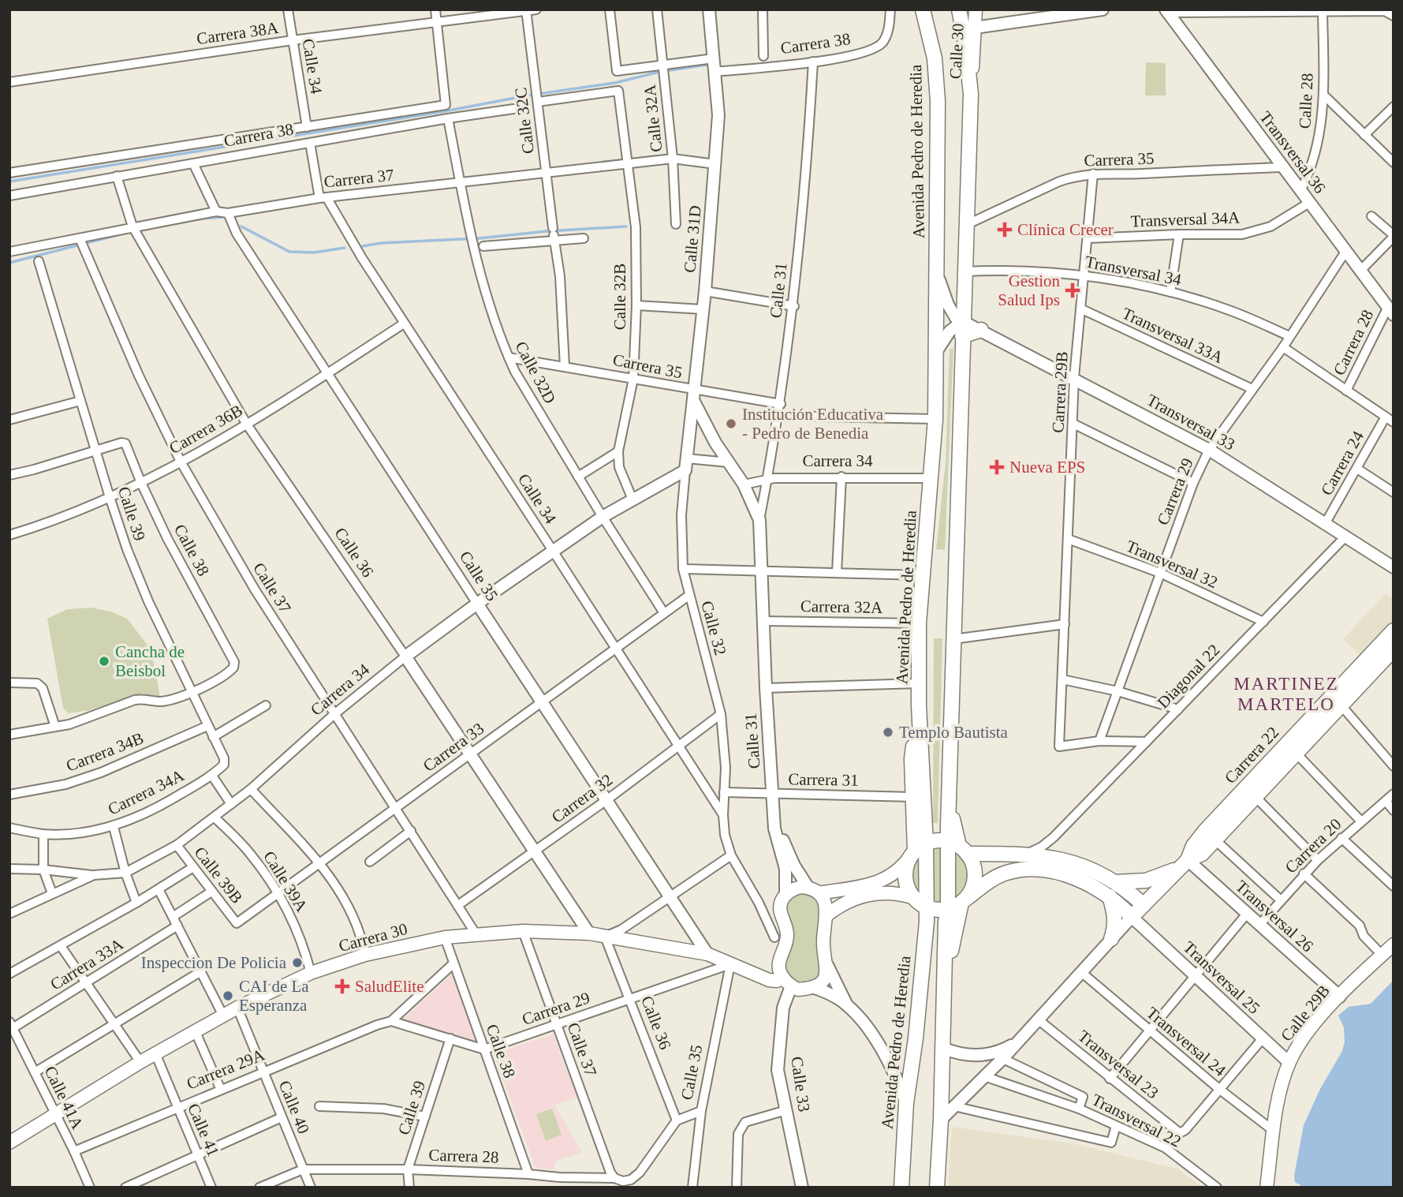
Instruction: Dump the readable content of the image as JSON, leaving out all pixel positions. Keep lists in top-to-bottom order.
{
  "streets": {
    "main road": [
      "Calle 30",
      "Avenida Pedro de Heredia",
      "Carrera 22",
      "Carrera 30",
      "Calle 29B"
    ],
    "street": [
      "Carrera 38A",
      "Carrera 38",
      "Calle 34",
      "Calle 28",
      "Calle 32A",
      "Calle 32C",
      "Transversal 36",
      "Carrera 35",
      "Carrera 37",
      "Transversal 34A",
      "Calle 31D",
      "Transversal 34",
      "Calle 31",
      "Calle 32B",
      "Transversal 33A",
      "Carrera 28",
      "Calle 32D",
      "Carrera 29B",
      "Transversal 33",
      "Carrera 36B",
      "Carrera 34",
      "Carrera 24",
      "Carrera 29",
      "Calle 39",
      "Calle 38",
      "Calle 36",
      "Transversal 32",
      "Calle 35",
      "Calle 37",
      "Carrera 32A",
      "Calle 32",
      "Diagonal 22",
      "Carrera 33",
      "Carrera 34B",
      "Carrera 31",
      "Carrera 34A",
      "Carrera 32",
      "Carrera 20",
      "Calle 39B",
      "Calle 39A",
      "Transversal 26",
      "Carrera 33A",
      "Transversal 25",
      "Transversal 24",
      "Transversal 23",
      "Carrera 29A",
      "Calle 33",
      "Calle 41A",
      "Calle 40",
      "Transversal 22",
      "Calle 41"
    ]
  },
  "crossings": [
    ["Carrera 38A", "Carrera 38"],
    ["Carrera 38A", "Calle 34"],
    ["Carrera 38A", "Calle 32C"],
    ["Carrera 38", "Calle 34"],
    ["Carrera 38", "Calle 31D"],
    ["Carrera 38", "Calle 31"],
    ["Carrera 38", "Calle 32D"],
    ["Carrera 38", "Calle 36"],
    ["Calle 34", "Carrera 37"],
    ["Calle 34", "Carrera 36B"],
    ["Calle 34", "Carrera 34"],
    ["Calle 34", "Carrera 33"],
    ["Calle 34", "Carrera 32"],
    ["Calle 28", "Transversal 36"],
    ["Calle 32A", "Carrera 37"],
    ["Calle 32C", "Carrera 35"],
    ["Calle 32C", "Carrera 37"],
    ["Calle 32C", "Calle 32B"],
    ["Avenida Pedro de Heredia", "Transversal 33"],
    ["Avenida Pedro de Heredia", "Carrera 34"],
    ["Avenida Pedro de Heredia", "Carrera 32A"],
    ["Transversal 36", "Carrera 35"],
    ["Transversal 36", "Transversal 34A"],
    ["Transversal 36", "Carrera 28"],
    ["Transversal 36", "Carrera 29"],
    ["Carrera 35", "Calle 31D"],
    ["Carrera 35", "Calle 31"],
    ["Carrera 35", "Calle 32B"],
    ["Carrera 35", "Calle 32D"],
    ["Carrera 35", "Carrera 29B"],
    ["Carrera 37", "Calle 31D"],
    ["Carrera 37", "Calle 32B"],
    ["Carrera 37", "Calle 32D"],
    ["Carrera 37", "Calle 36"],
    ["Carrera 37", "Calle 35"],
    ["Carrera 37", "Calle 37"],
    ["Transversal 34A", "Carrera 29B"],
    ["Calle 31D", "Calle 31"],
    ["Calle 31D", "Carrera 34"],
    ["Calle 31D", "Calle 32"],
    ["Transversal 34", "Carrera 29B"],
    ["Transversal 34", "Carrera 29"],
    ["Calle 31", "Carrera 34"],
    ["Calle 31", "Carrera 32A"],
    ["Calle 31", "Carrera 31"],
    ["Calle 32B", "Carrera 34"],
    ["Transversal 33A", "Carrera 29B"],
    ["Transversal 33A", "Carrera 29"],
    ["Carrera 28", "Calle 39"],
    ["Carrera 28", "Calle 38"],
    ["Carrera 28", "Calle 37"],
    ["Carrera 28", "Calle 40"],
    ["Calle 32D", "Carrera 34"],
    ["Calle 32D", "Carrera 33"],
    ["Carrera 29B", "Transversal 33"],
    ["Carrera 29B", "Carrera 29"],
    ["Carrera 29B", "Transversal 32"],
    ["Transversal 33", "Carrera 24"],
    ["Transversal 33", "Carrera 29"],
    ["Transversal 33", "Diagonal 22"],
    ["Carrera 36B", "Calle 39"],
    ["Carrera 36B", "Calle 38"],
    ["Carrera 36B", "Calle 36"],
    ["Carrera 36B", "Calle 35"],
    ["Carrera 36B", "Calle 37"],
    ["Carrera 34", "Calle 36"],
    ["Carrera 34", "Calle 35"],
    ["Carrera 34", "Calle 37"],
    ["Carrera 34", "Calle 32"],
    ["Carrera 34", "Calle 39B"],
    ["Carrera 34", "Calle 39A"],
    ["Carrera 29", "Calle 38"],
    ["Carrera 29", "Calle 36"],
    ["Carrera 29", "Transversal 32"],
    ["Carrera 29", "Calle 35"],
    ["Carrera 29", "Calle 37"],
    ["Carrera 29", "Carrera 30"],
    ["Calle 39", "Calle 38"],
    ["Calle 39", "Carrera 34B"],
    ["Calle 39", "Carrera 34A"],
    ["Calle 38", "Carrera 30"],
    ["Calle 36", "Carrera 33"],
    ["Calle 36", "Carrera 32"],
    ["Calle 36", "Carrera 30"],
    ["Transversal 32", "Diagonal 22"],
    ["Calle 35", "Carrera 33"],
    ["Calle 35", "Carrera 32"],
    ["Calle 35", "Carrera 30"],
    ["Calle 37", "Carrera 33"],
    ["Calle 37", "Carrera 32"],
    ["Calle 37", "Carrera 30"],
    ["Calle 32", "Carrera 33"],
    ["Calle 32", "Carrera 31"],
    ["Calle 32", "Carrera 32"],
    ["Carrera 33", "Calle 39B"],
    ["Carrera 33", "Calle 39A"],
    ["Carrera 22", "Transversal 26"],
    ["Carrera 22", "Transversal 25"],
    ["Carrera 22", "Transversal 24"],
    ["Carrera 22", "Transversal 23"],
    ["Carrera 22", "Transversal 22"],
    ["Carrera 20", "Transversal 26"],
    ["Calle 39B", "Carrera 33A"],
    ["Calle 39A", "Carrera 30"],
    ["Transversal 26", "Calle 29B"],
    ["Carrera 30", "Calle 33"],
    ["Carrera 30", "Calle 41A"],
    ["Carrera 30", "Calle 40"],
    ["Carrera 30", "Calle 41"],
    ["Carrera 33A", "Calle 41A"],
    ["Transversal 25", "Calle 29B"],
    ["Calle 29B", "Transversal 24"],
    ["Transversal 24", "Transversal 23"],
    ["Carrera 29A", "Calle 41A"],
    ["Carrera 29A", "Calle 40"],
    ["Carrera 29A", "Calle 41"]
  ],
  "districts": ["MARTINEZ MARTELO"],
  "places": {
    "health": [
      "Clínica Crecer",
      "Gestion Salud Ips",
      "Nueva EPS",
      "SaludElite"
    ],
    "other": [
      "Institución Educativa - Pedro de Benedia",
      "Cancha de Beisbol",
      "Templo Bautista",
      "Inspeccion De Policia",
      "CAI de La Esperanza"
    ]
  }
}
